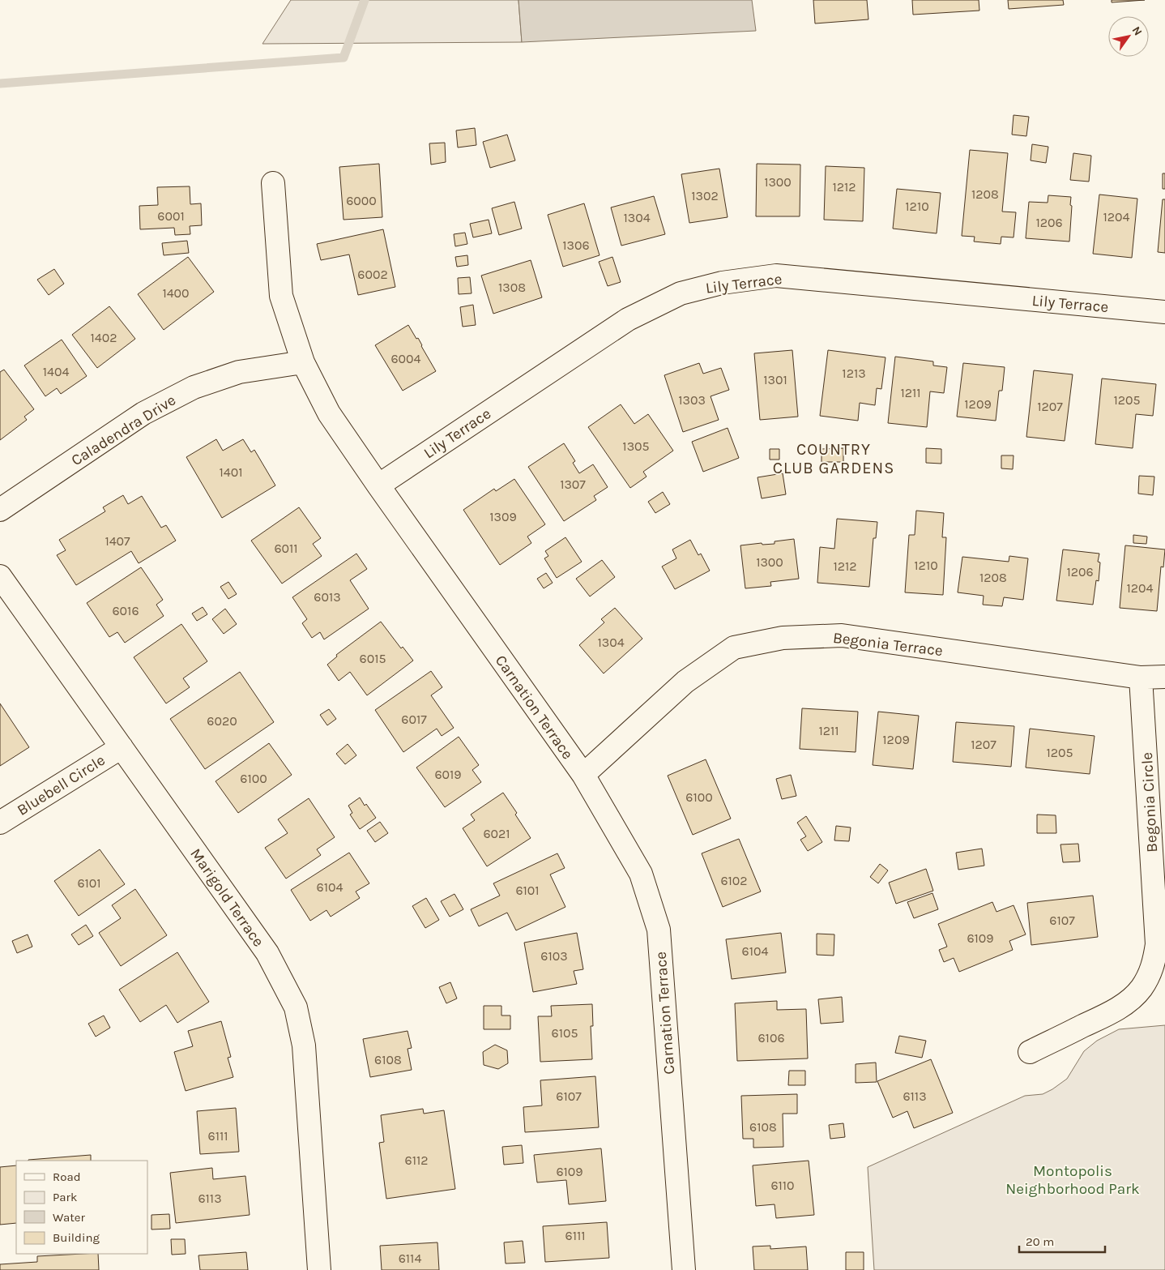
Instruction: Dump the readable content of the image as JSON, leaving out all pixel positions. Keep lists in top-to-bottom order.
{
  "streets": {
    "street": [
      "Lily Terrace",
      "Caladendra Drive",
      "Begonia Terrace",
      "Carnation Terrace",
      "Bluebell Circle",
      "Begonia Circle",
      "Marigold Terrace"
    ]
  },
  "crossings": [
    ["Lily Terrace", "Carnation Terrace"],
    ["Caladendra Drive", "Carnation Terrace"],
    ["Begonia Terrace", "Carnation Terrace"],
    ["Begonia Terrace", "Begonia Circle"],
    ["Bluebell Circle", "Marigold Terrace"]
  ],
  "districts": ["COUNTRY CLUB GARDENS"],
  "parks": ["Montopolis Neighborhood Park"],
  "house_numbers": [
    "1300",
    "1212",
    "1208",
    "1302",
    "6000",
    "1210",
    "6001",
    "1204",
    "1304",
    "1206",
    "1306",
    "6002",
    "1308",
    "1400",
    "1402",
    "6004",
    "1404",
    "1213",
    "1301",
    "1211",
    "1303",
    "1205",
    "1209",
    "1207",
    "1305",
    "1401",
    "1307",
    "1309",
    "1407",
    "6011",
    "1300",
    "1210",
    "1212",
    "1206",
    "1208",
    "1204",
    "6013",
    "6016",
    "1304",
    "6015",
    "6017",
    "6020",
    "1211",
    "1209",
    "1207",
    "1205",
    "6019",
    "6100",
    "6100",
    "6021",
    "6102",
    "6101",
    "6104",
    "6101",
    "6107",
    "6109",
    "6104",
    "6103",
    "6105",
    "6106",
    "6108",
    "6107",
    "6113",
    "6108",
    "6111",
    "6112",
    "6109",
    "6110",
    "6113",
    "6111",
    "6114"
  ],
  "legend": [
    "Road",
    "Park",
    "Water",
    "Building"
  ],
  "scale_bar": "20 m",
  "north": "top right"
}
